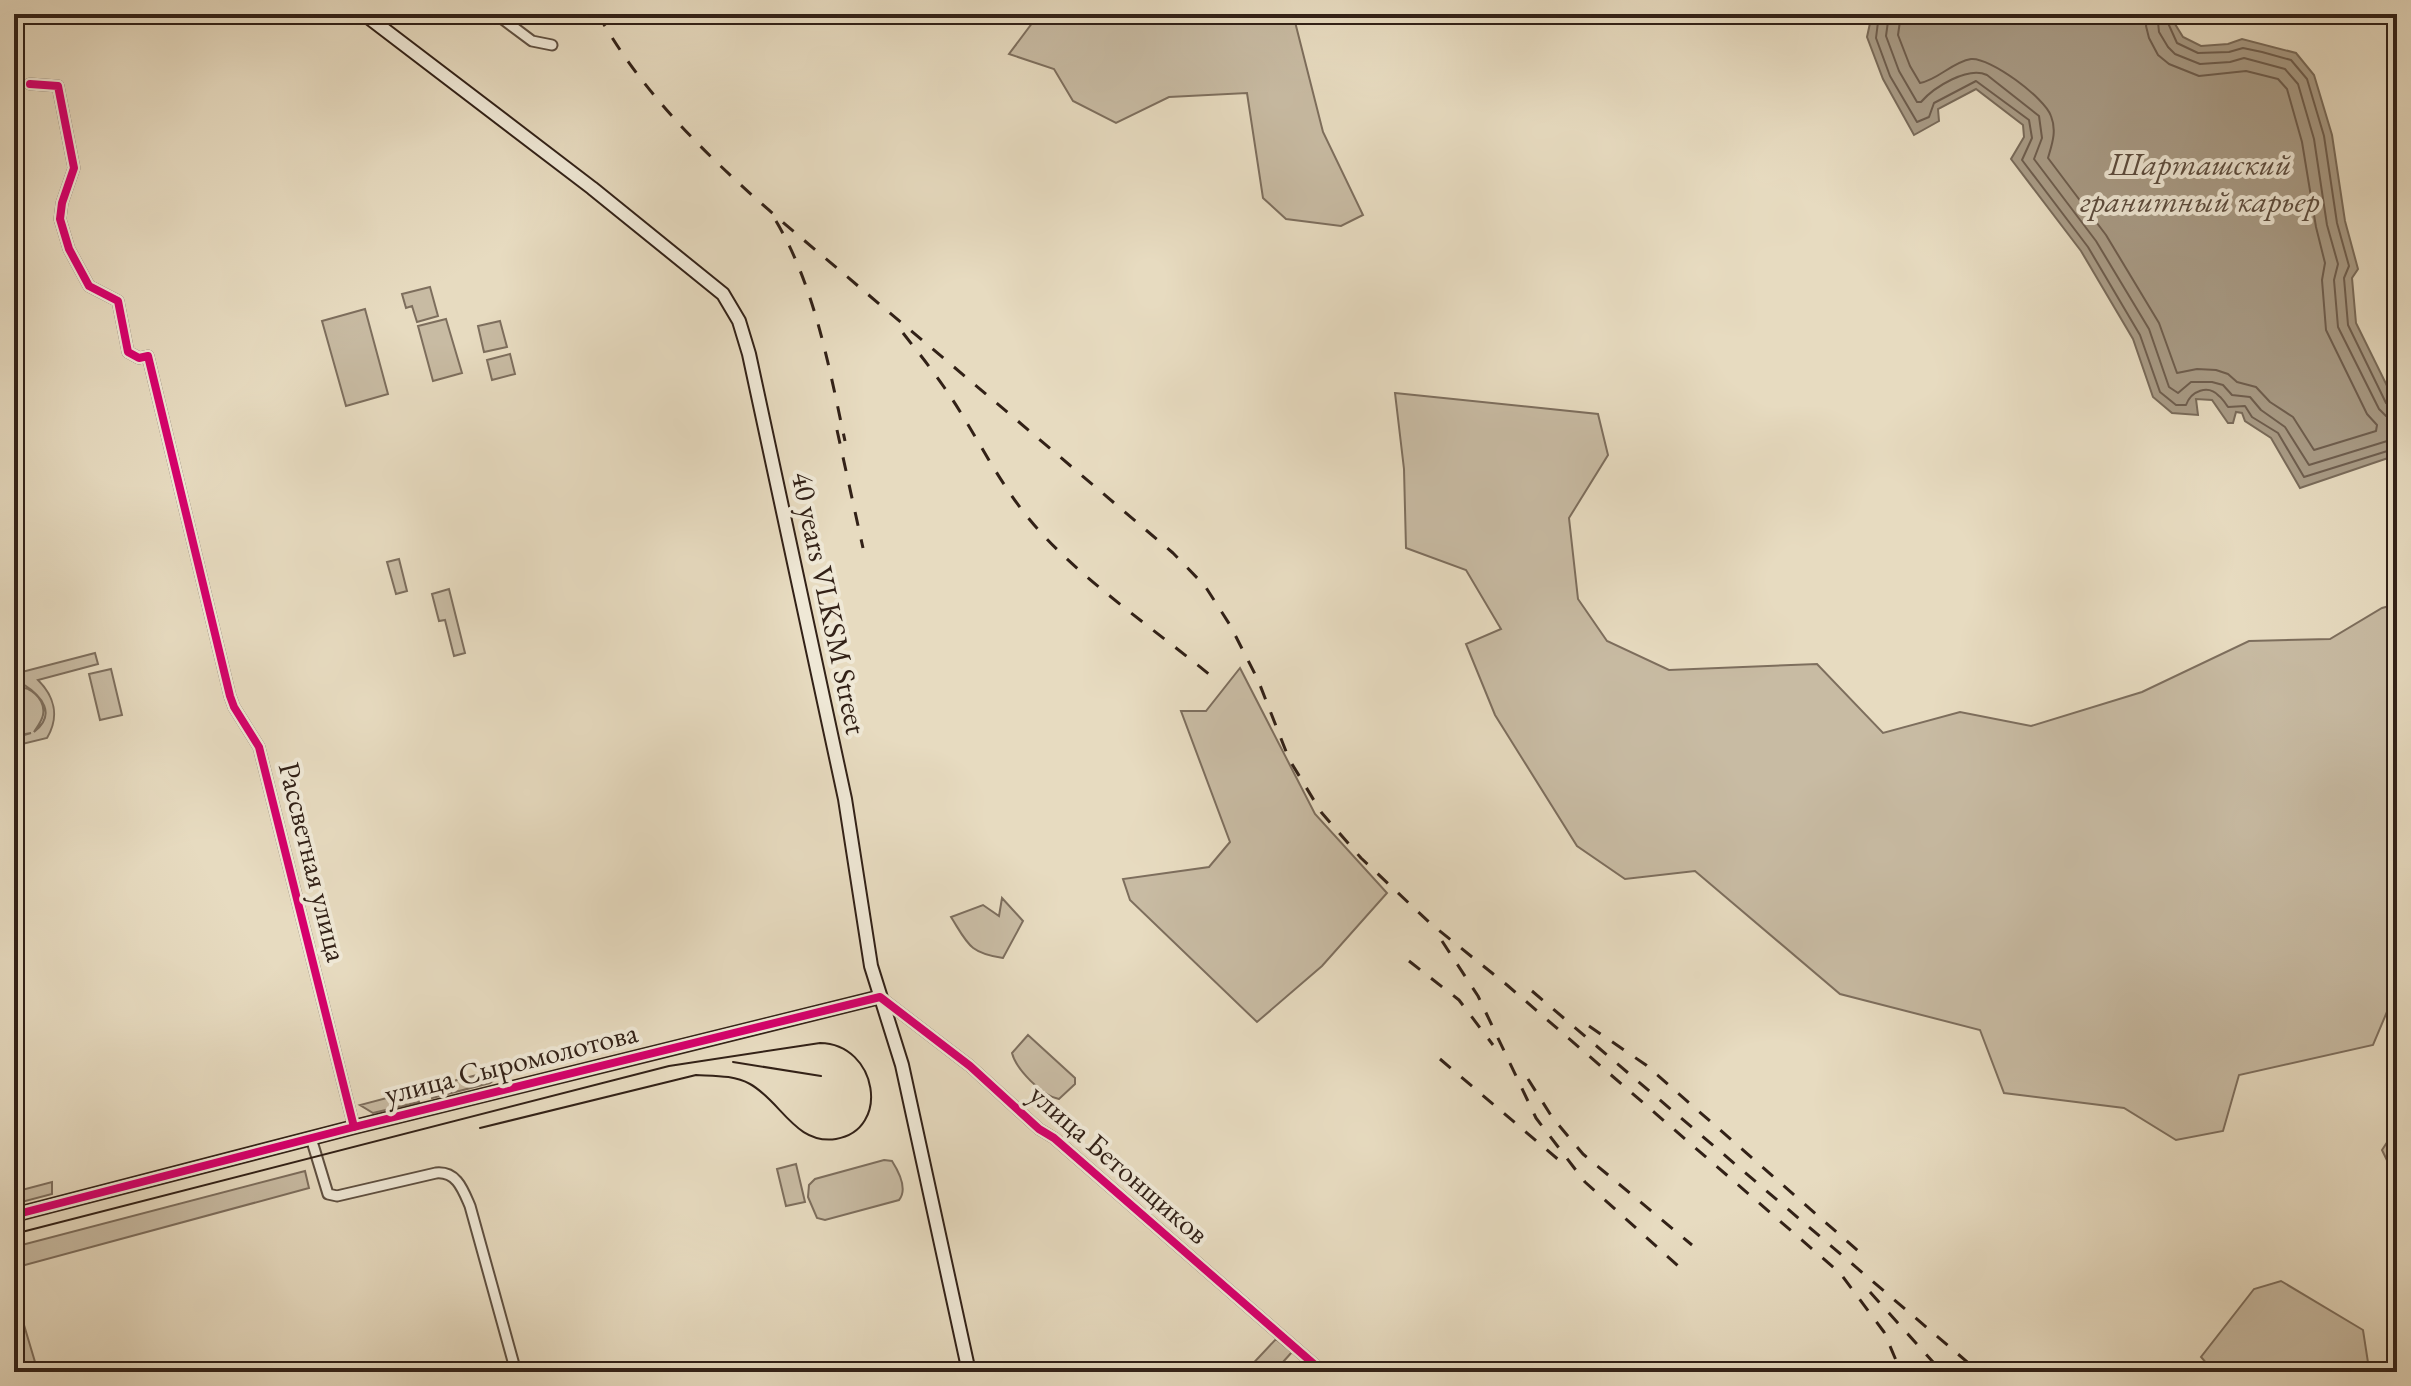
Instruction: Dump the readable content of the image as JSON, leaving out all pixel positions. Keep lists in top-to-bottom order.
{
  "streets": {
    "main road": ["40 years VLKSM Street", "улица Сыромолотова"],
    "street": ["Рассветная улица", "улица Бетонщиков"]
  },
  "crossings": [
    ["40 years VLKSM Street", "улица Сыромолотова"],
    ["40 years VLKSM Street", "улица Бетонщиков"],
    ["Рассветная улица", "улица Сыромолотова"],
    ["улица Сыромолотова", "улица Бетонщиков"]
  ],
  "water": ["Шарташский гранитный карьер"]
}
